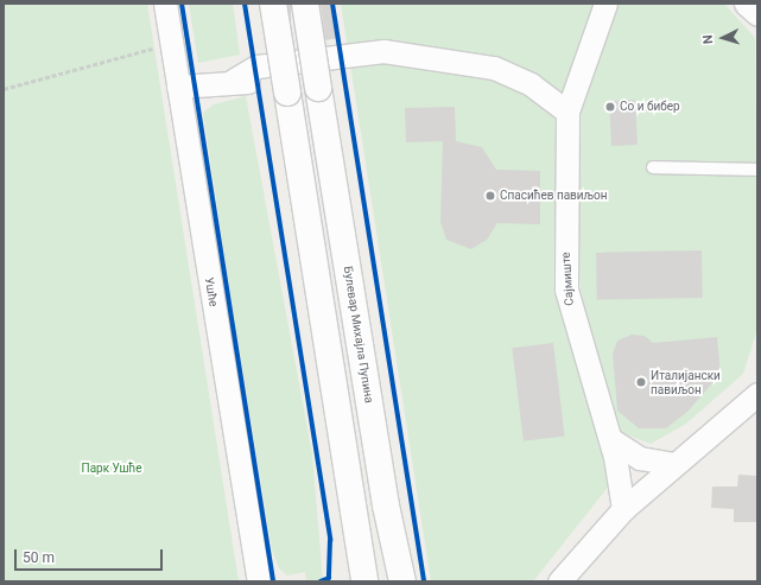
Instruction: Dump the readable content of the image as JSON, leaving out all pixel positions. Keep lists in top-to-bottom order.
{
  "streets": {
    "main road": ["Булевар Михајла Пупина"],
    "street": ["Сајмиште", "Ушће"]
  },
  "parks": ["Парк Ушће"],
  "places": ["Со и бибер", "Спасићев павиљон", "Италијански павиљон"],
  "scale_bar": "50 m",
  "north": "left"
}
